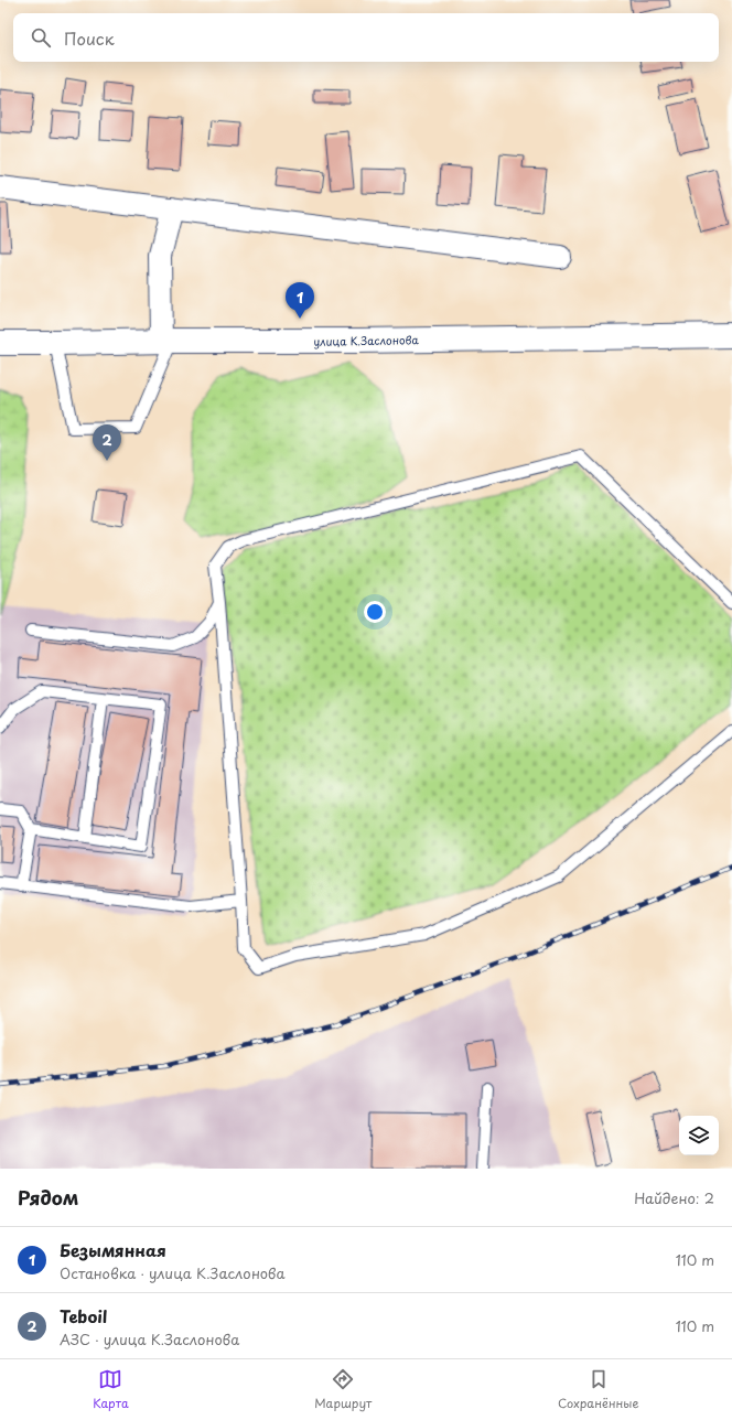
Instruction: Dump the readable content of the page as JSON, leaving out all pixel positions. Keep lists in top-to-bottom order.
{
  "streets": {
    "street": ["улица К.Заслонова"]
  },
  "page": {
    "search": "Поиск",
    "pins": ["1", "2"],
    "heading": ["Рядом", "Найдено: 2"],
    "list": [
      {
        "mark": "1",
        "name": "Безымянная",
        "note": "Остановка · улица К.Заслонова",
        "value": "110 m"
      },
      {
        "mark": "2",
        "name": "Teboil",
        "note": "АЗС · улица К.Заслонова",
        "value": "110 m"
      }
    ],
    "nav": ["Карта", "Маршрут", "Сохранённые"]
  }
}
